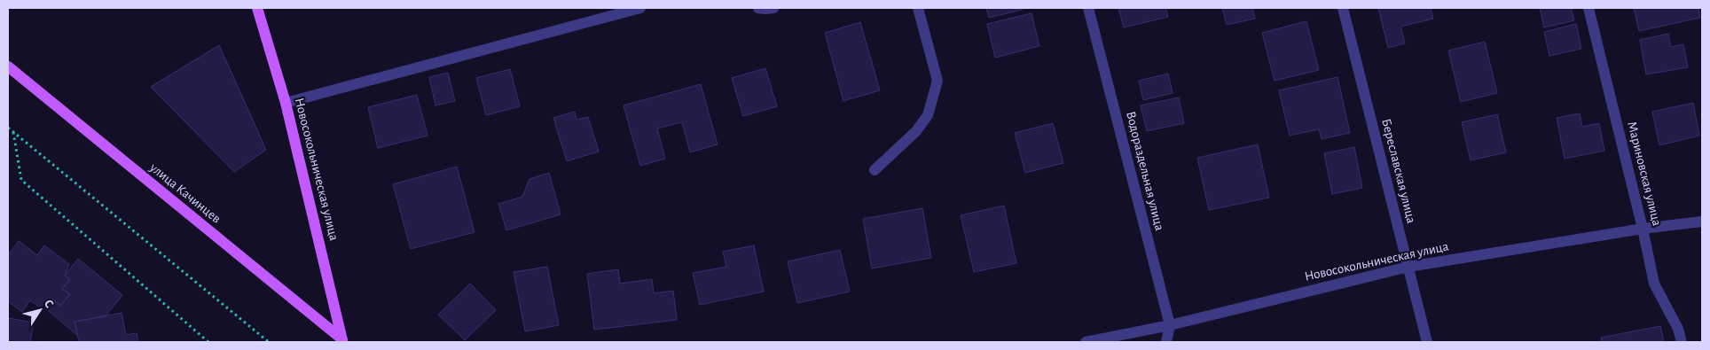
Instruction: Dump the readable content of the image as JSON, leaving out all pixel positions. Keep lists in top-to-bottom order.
{
  "streets": {
    "main road": ["Новосокольническая улица", "улица Качинцев"],
    "street": ["Водораздельная улица", "Береславская улица", "Мариновская улица"]
  },
  "crossings": [
    ["Новосокольническая улица", "Водораздельная улица"],
    ["Новосокольническая улица", "Береславская улица"],
    ["Новосокольническая улица", "Мариновская улица"],
    ["Новосокольническая улица", "улица Качинцев"]
  ],
  "north": "top right"
}
